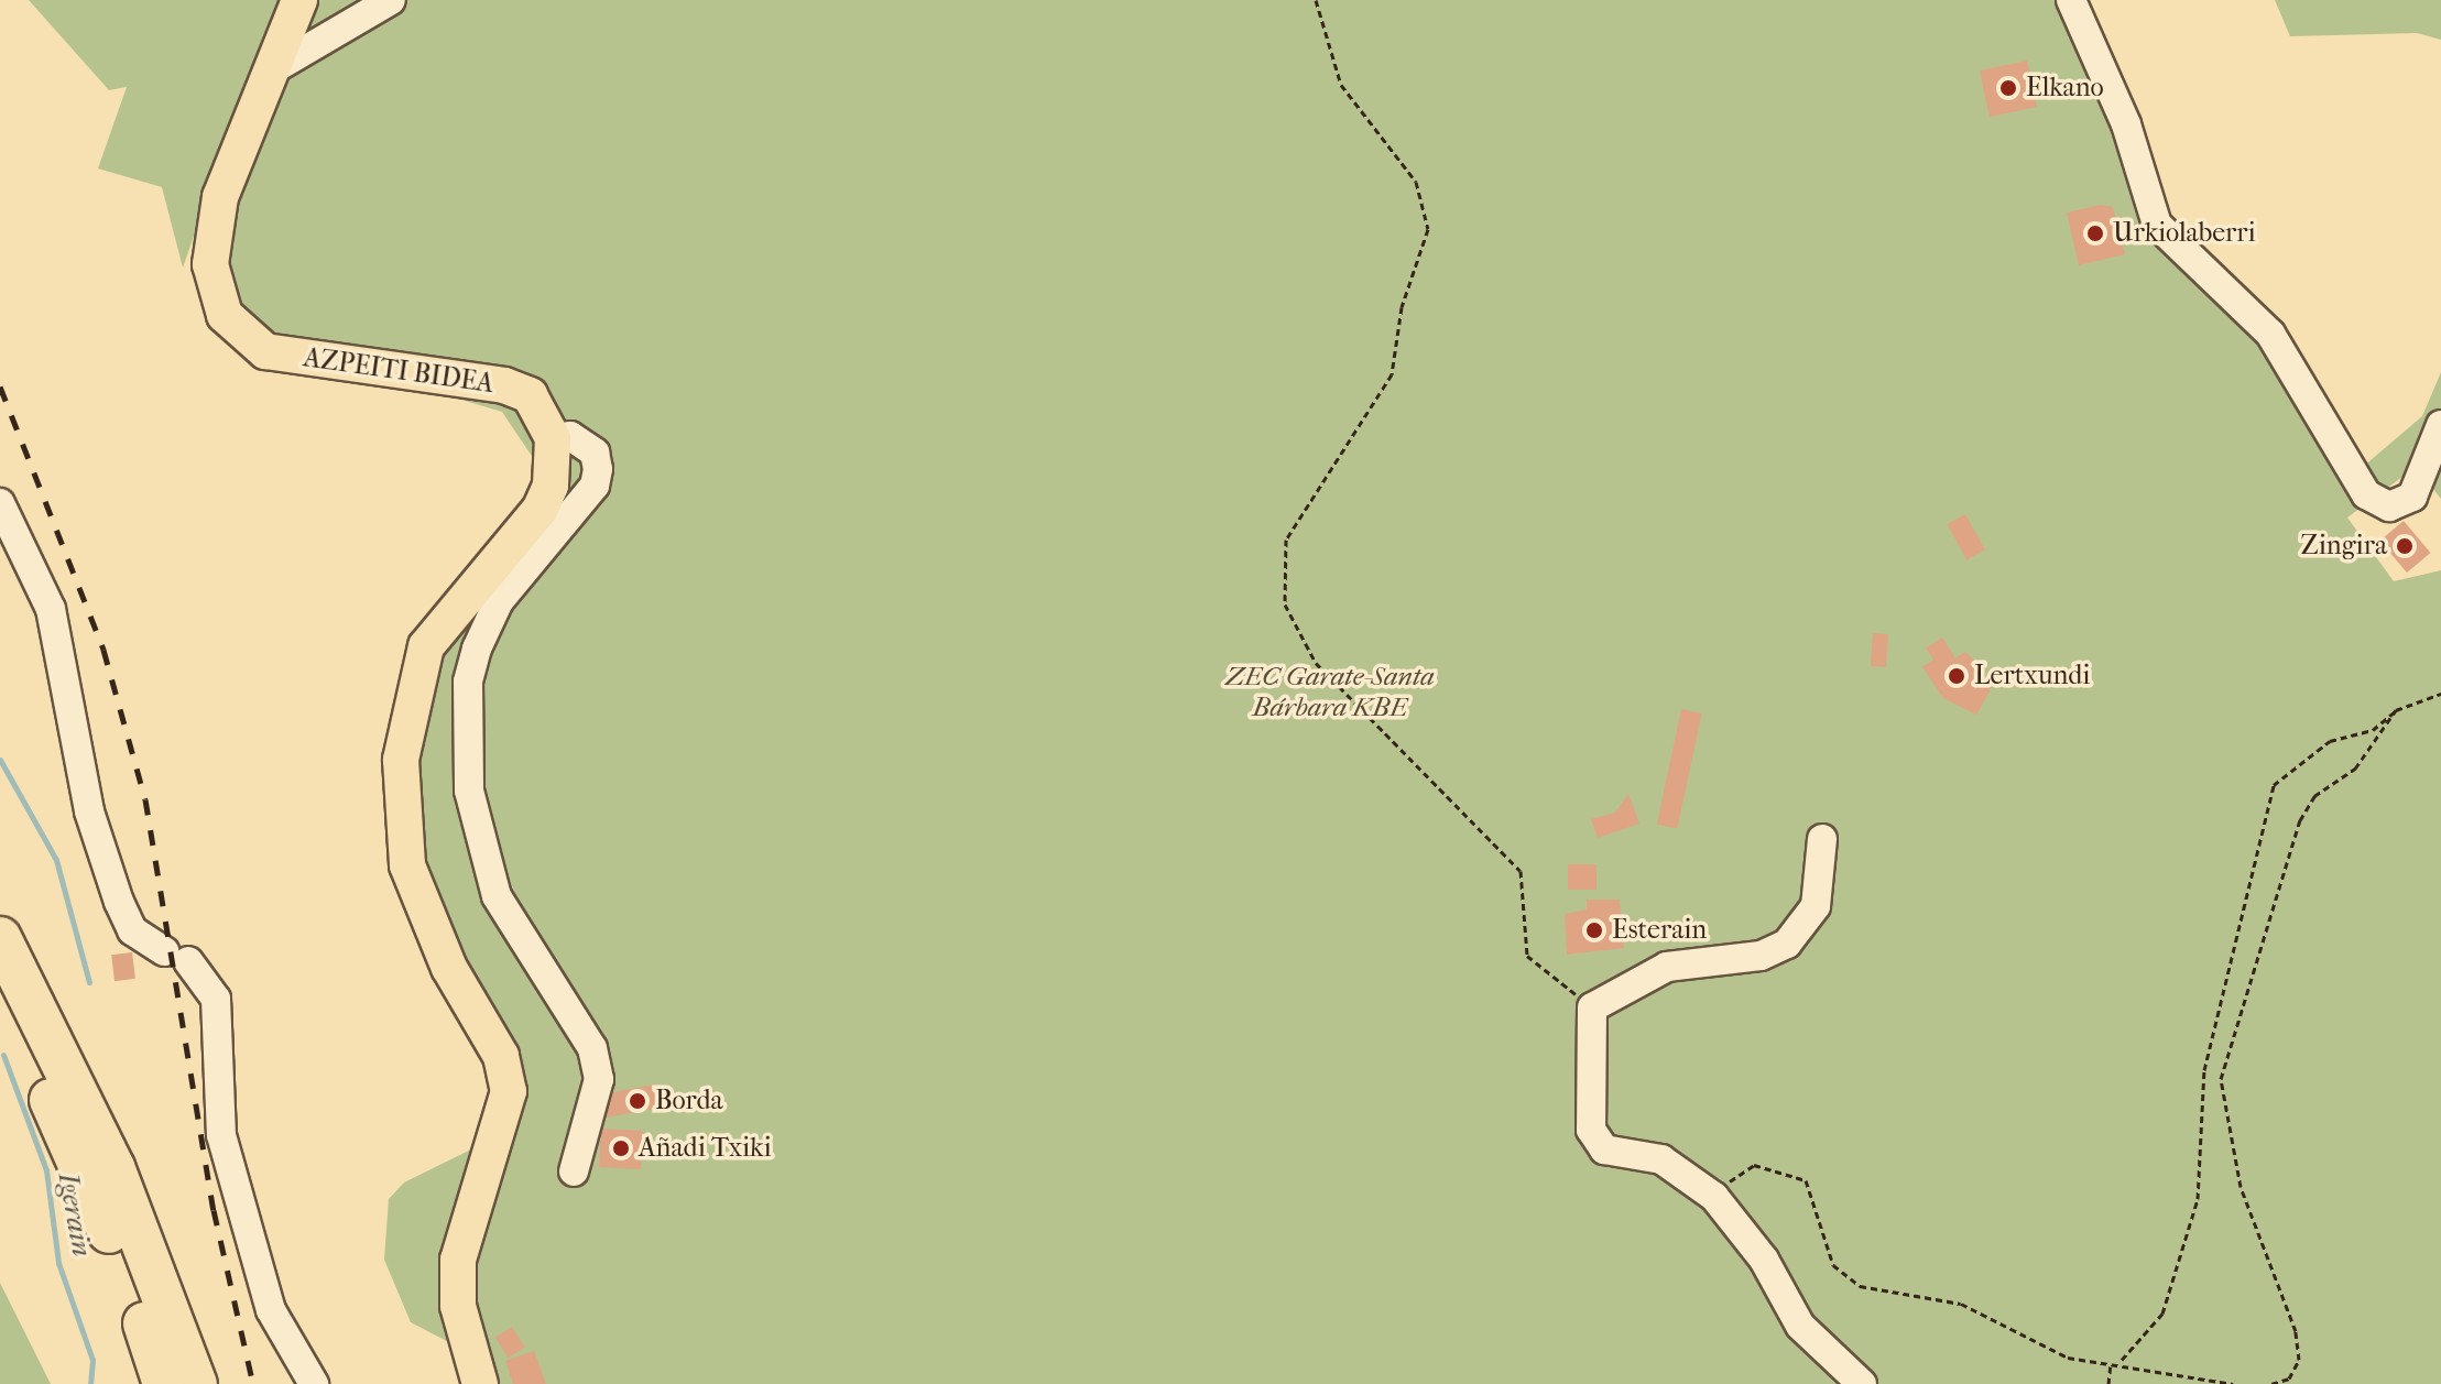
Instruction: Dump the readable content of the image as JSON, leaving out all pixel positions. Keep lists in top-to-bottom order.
{
  "streets": {
    "main road": ["AZPEITI BIDEA"]
  },
  "water": ["Igerain"],
  "parks": ["ZEC Garate-Santa Bárbara KBE"],
  "places": [
    "Elkano",
    "Urkiolaberri",
    "Zingira",
    "Lertxundi",
    "Esterain",
    "Borda",
    "Añadi Txiki"
  ]
}
